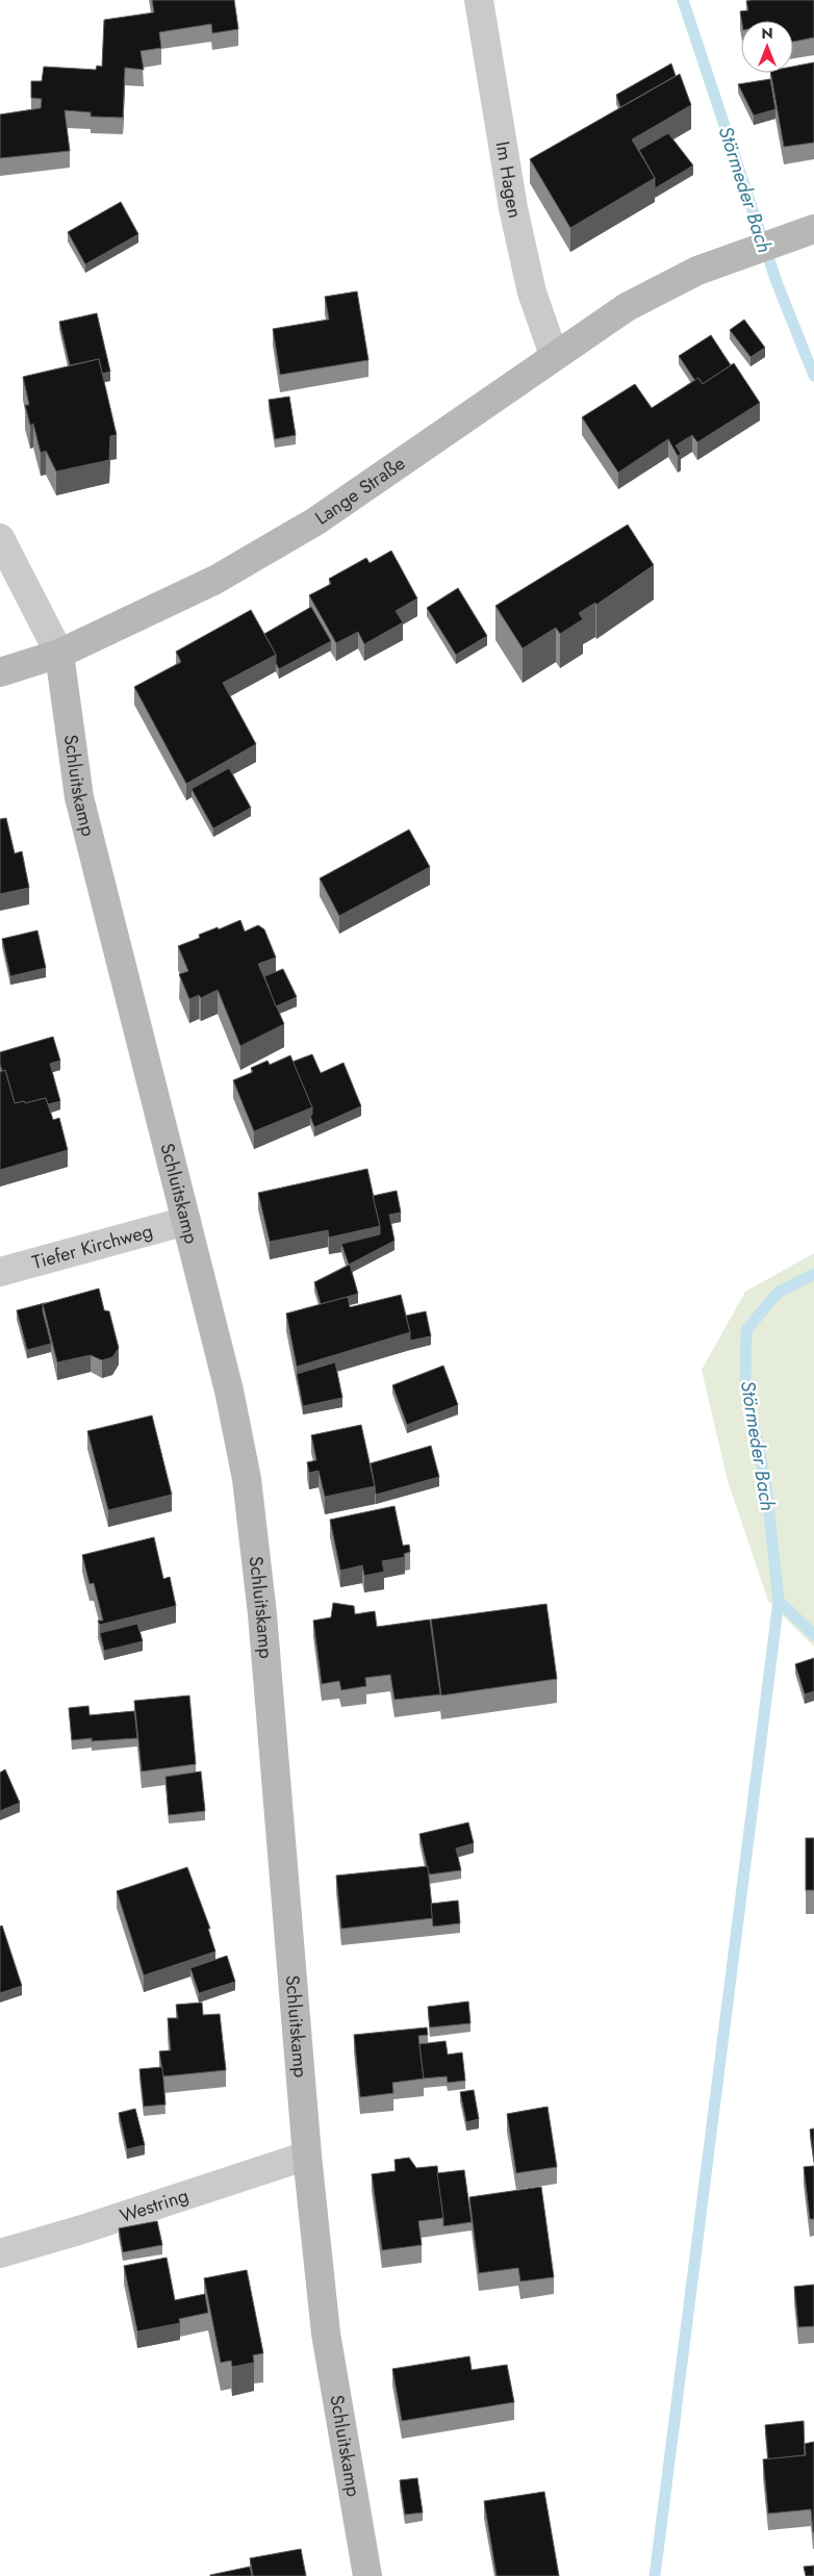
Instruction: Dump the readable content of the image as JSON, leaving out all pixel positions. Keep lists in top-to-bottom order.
{
  "streets": {
    "main road": ["Lange Straße", "Schluitskamp"],
    "street": ["Im Hagen", "Tiefer Kirchweg", "Westring"]
  },
  "crossings": [
    ["Im Hagen", "Lange Straße"],
    ["Lange Straße", "Schluitskamp"],
    ["Schluitskamp", "Tiefer Kirchweg"],
    ["Schluitskamp", "Westring"]
  ],
  "water": ["Störmeder Bach"],
  "north": "top"
}
